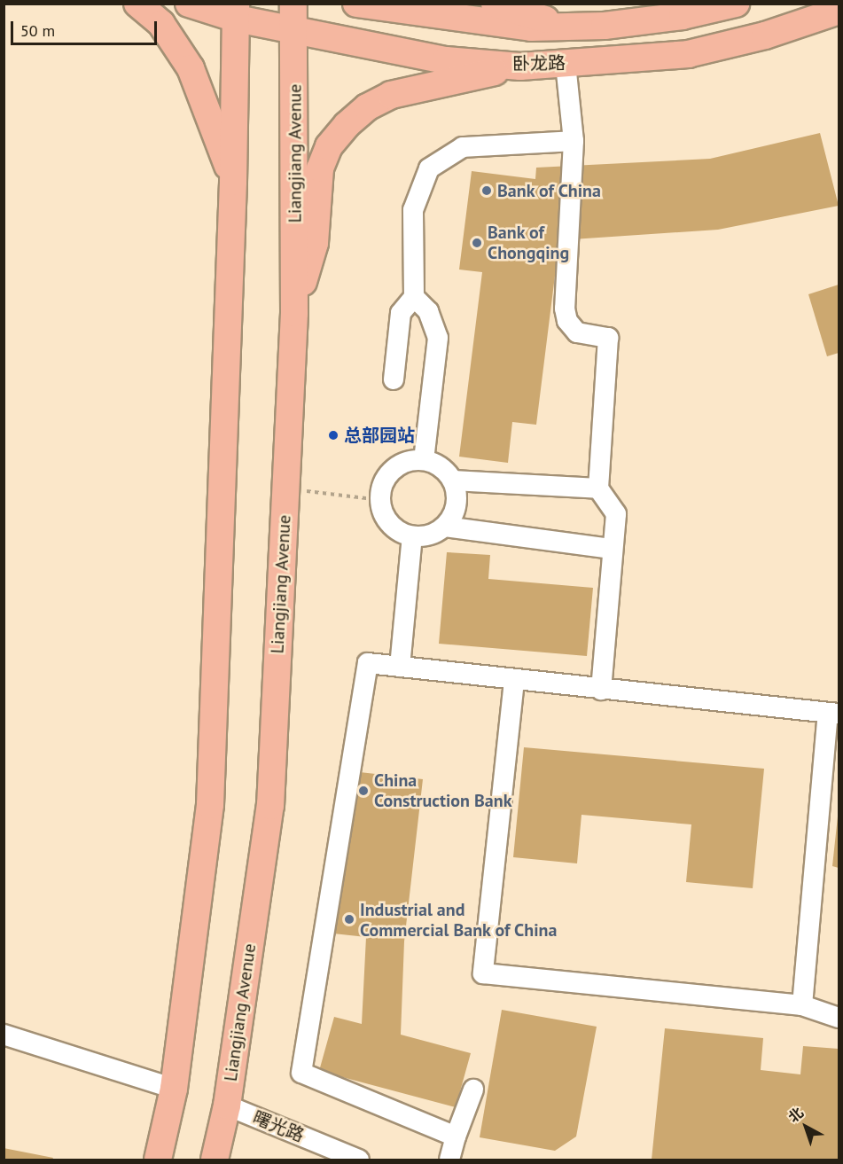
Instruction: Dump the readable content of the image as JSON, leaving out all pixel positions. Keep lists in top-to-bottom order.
{
  "streets": {
    "main road": ["卧龙路", "Liangjiang Avenue"],
    "street": ["曙光路"]
  },
  "crossings": [
    ["卧龙路", "Liangjiang Avenue"],
    ["Liangjiang Avenue", "曙光路"]
  ],
  "places": [
    "Bank of China",
    "Bank of Chongqing",
    "总部园站",
    "China Construction Bank",
    "Industrial and Commercial Bank of China"
  ],
  "scale_bar": "50 m",
  "north": "top left"
}
